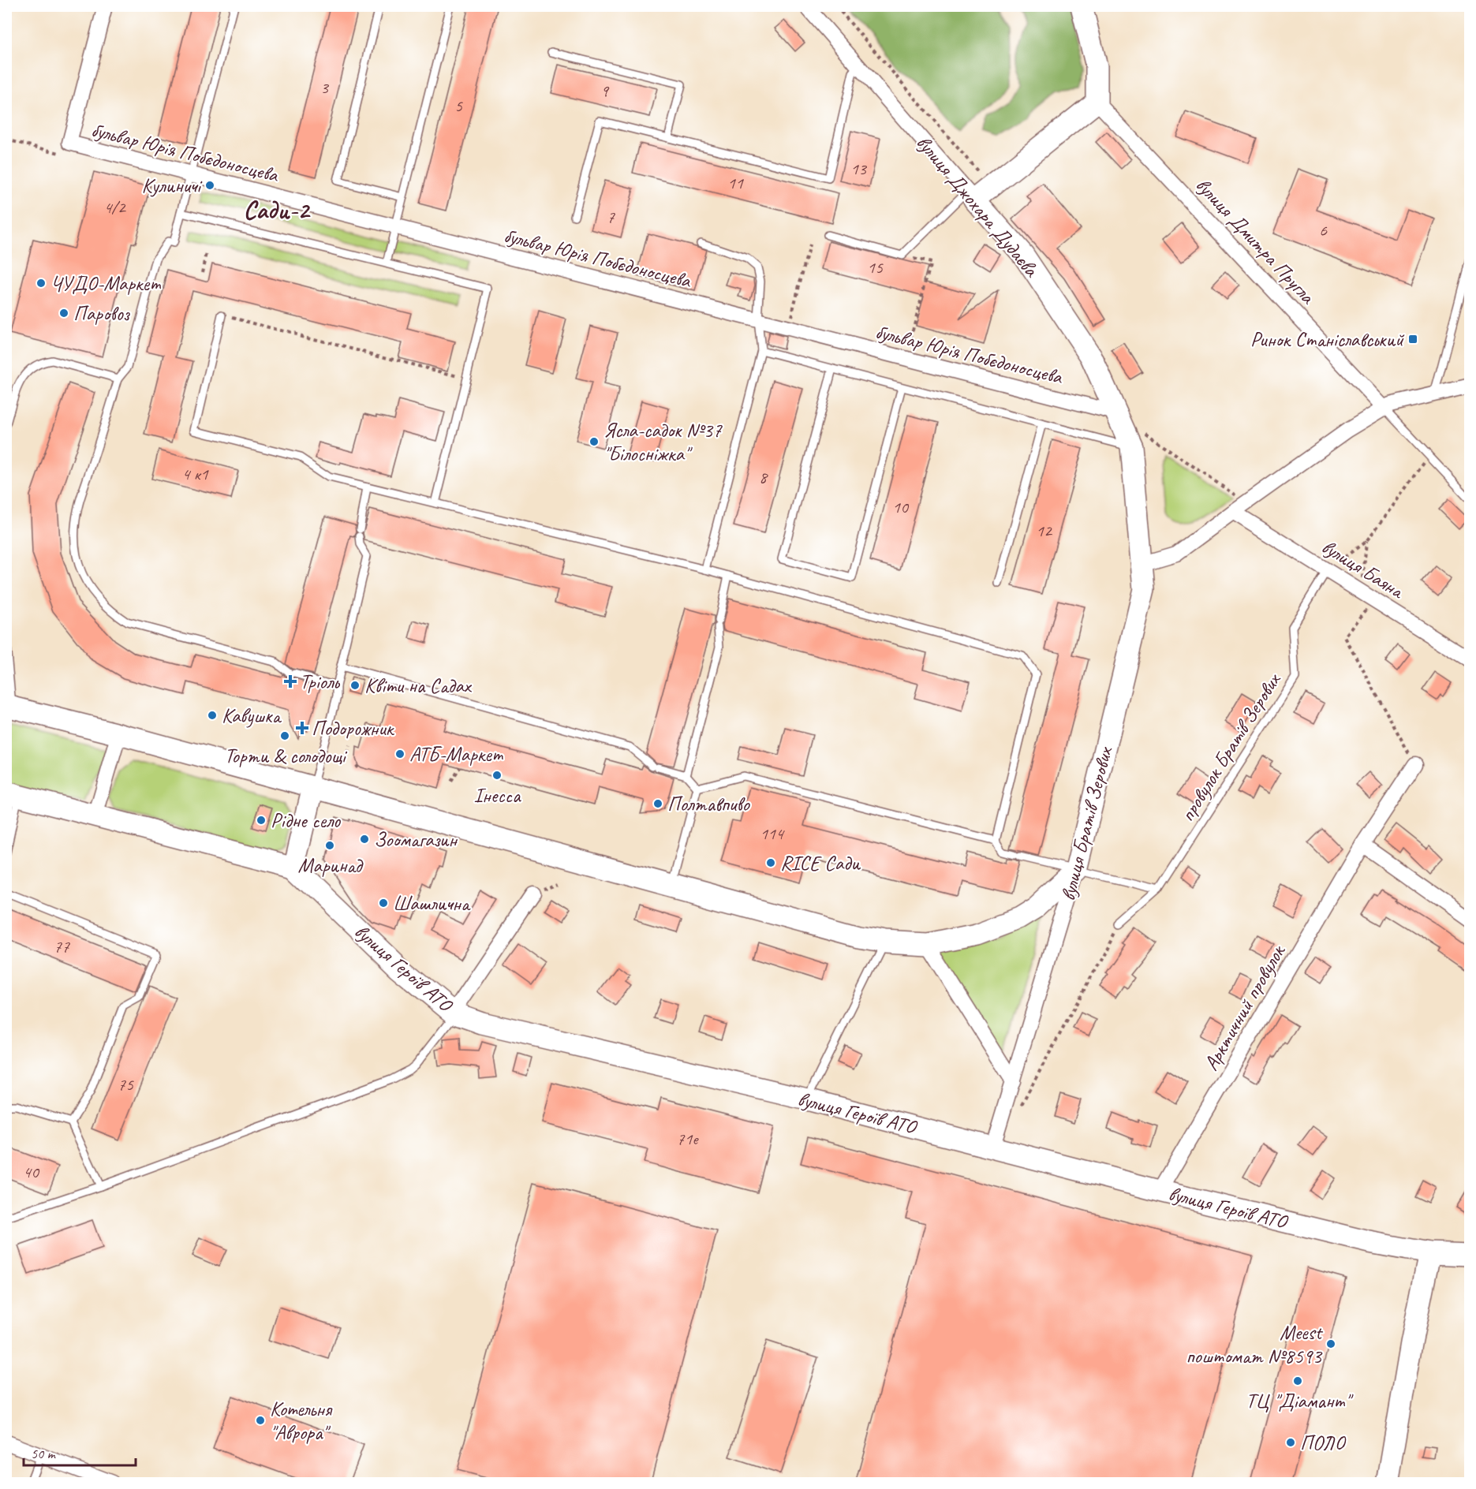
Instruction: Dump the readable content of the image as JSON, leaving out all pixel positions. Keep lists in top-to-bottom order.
{
  "streets": {
    "street": [
      "бульвар Юрія Побєдоносцева",
      "вулиця Джохара Дудаєва",
      "вулиця Дмитра Пругла",
      "вулиця Баяна",
      "вулиця Братів Зерових",
      "вулиця Героїв АТО",
      "Арктичний провулок"
    ],
    "lane": ["провулок Братів Зерових"]
  },
  "crossings": [
    ["бульвар Юрія Побєдоносцева", "вулиця Джохара Дудаєва"],
    ["вулиця Джохара Дудаєва", "вулиця Братів Зерових"],
    ["вулиця Баяна", "провулок Братів Зерових"],
    ["вулиця Братів Зерових", "вулиця Героїв АТО"],
    ["вулиця Героїв АТО", "Арктичний провулок"]
  ],
  "districts": ["Сади-2"],
  "places": {
    "other": [
      "Кулиничі",
      "ЧУДО-Маркет",
      "Паровоз",
      "Ясла-садок №37 \"Білосніжка\"",
      "Квіти на Садах",
      "Кавушка",
      "Торти & солодощі",
      "АТБ-Маркет",
      "Інесса",
      "Полтавпиво",
      "Рідне село",
      "Зоомагазин",
      "Маринад",
      "RICE Сади",
      "Шашлична",
      "Meest поштомат №8593",
      "ТЦ \"Діамант\"",
      "Котельня \"Аврора\"",
      "ПОЛО"
    ],
    "transit": ["Ринок Станіславський"],
    "health": ["Тріоль", "Подорожник"]
  },
  "house_numbers": [
    "3",
    "9",
    "5",
    "13",
    "11",
    "4/2",
    "7",
    "6",
    "15",
    "4 к1",
    "8",
    "10",
    "12",
    "114",
    "77",
    "75",
    "71е",
    "40"
  ],
  "scale_bar": "50 m"
}
